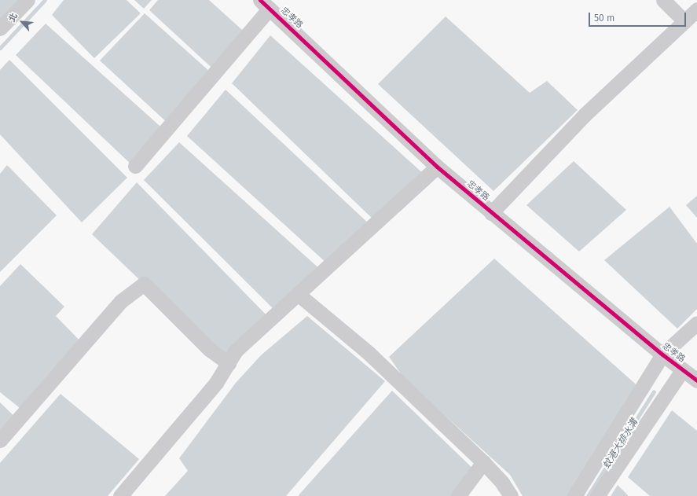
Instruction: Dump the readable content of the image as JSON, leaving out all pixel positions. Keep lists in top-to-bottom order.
{
  "streets": {
    "street": ["忠孝路"]
  },
  "water": ["蚊港大排水溝"],
  "scale_bar": "50 m",
  "north": "top left"
}
